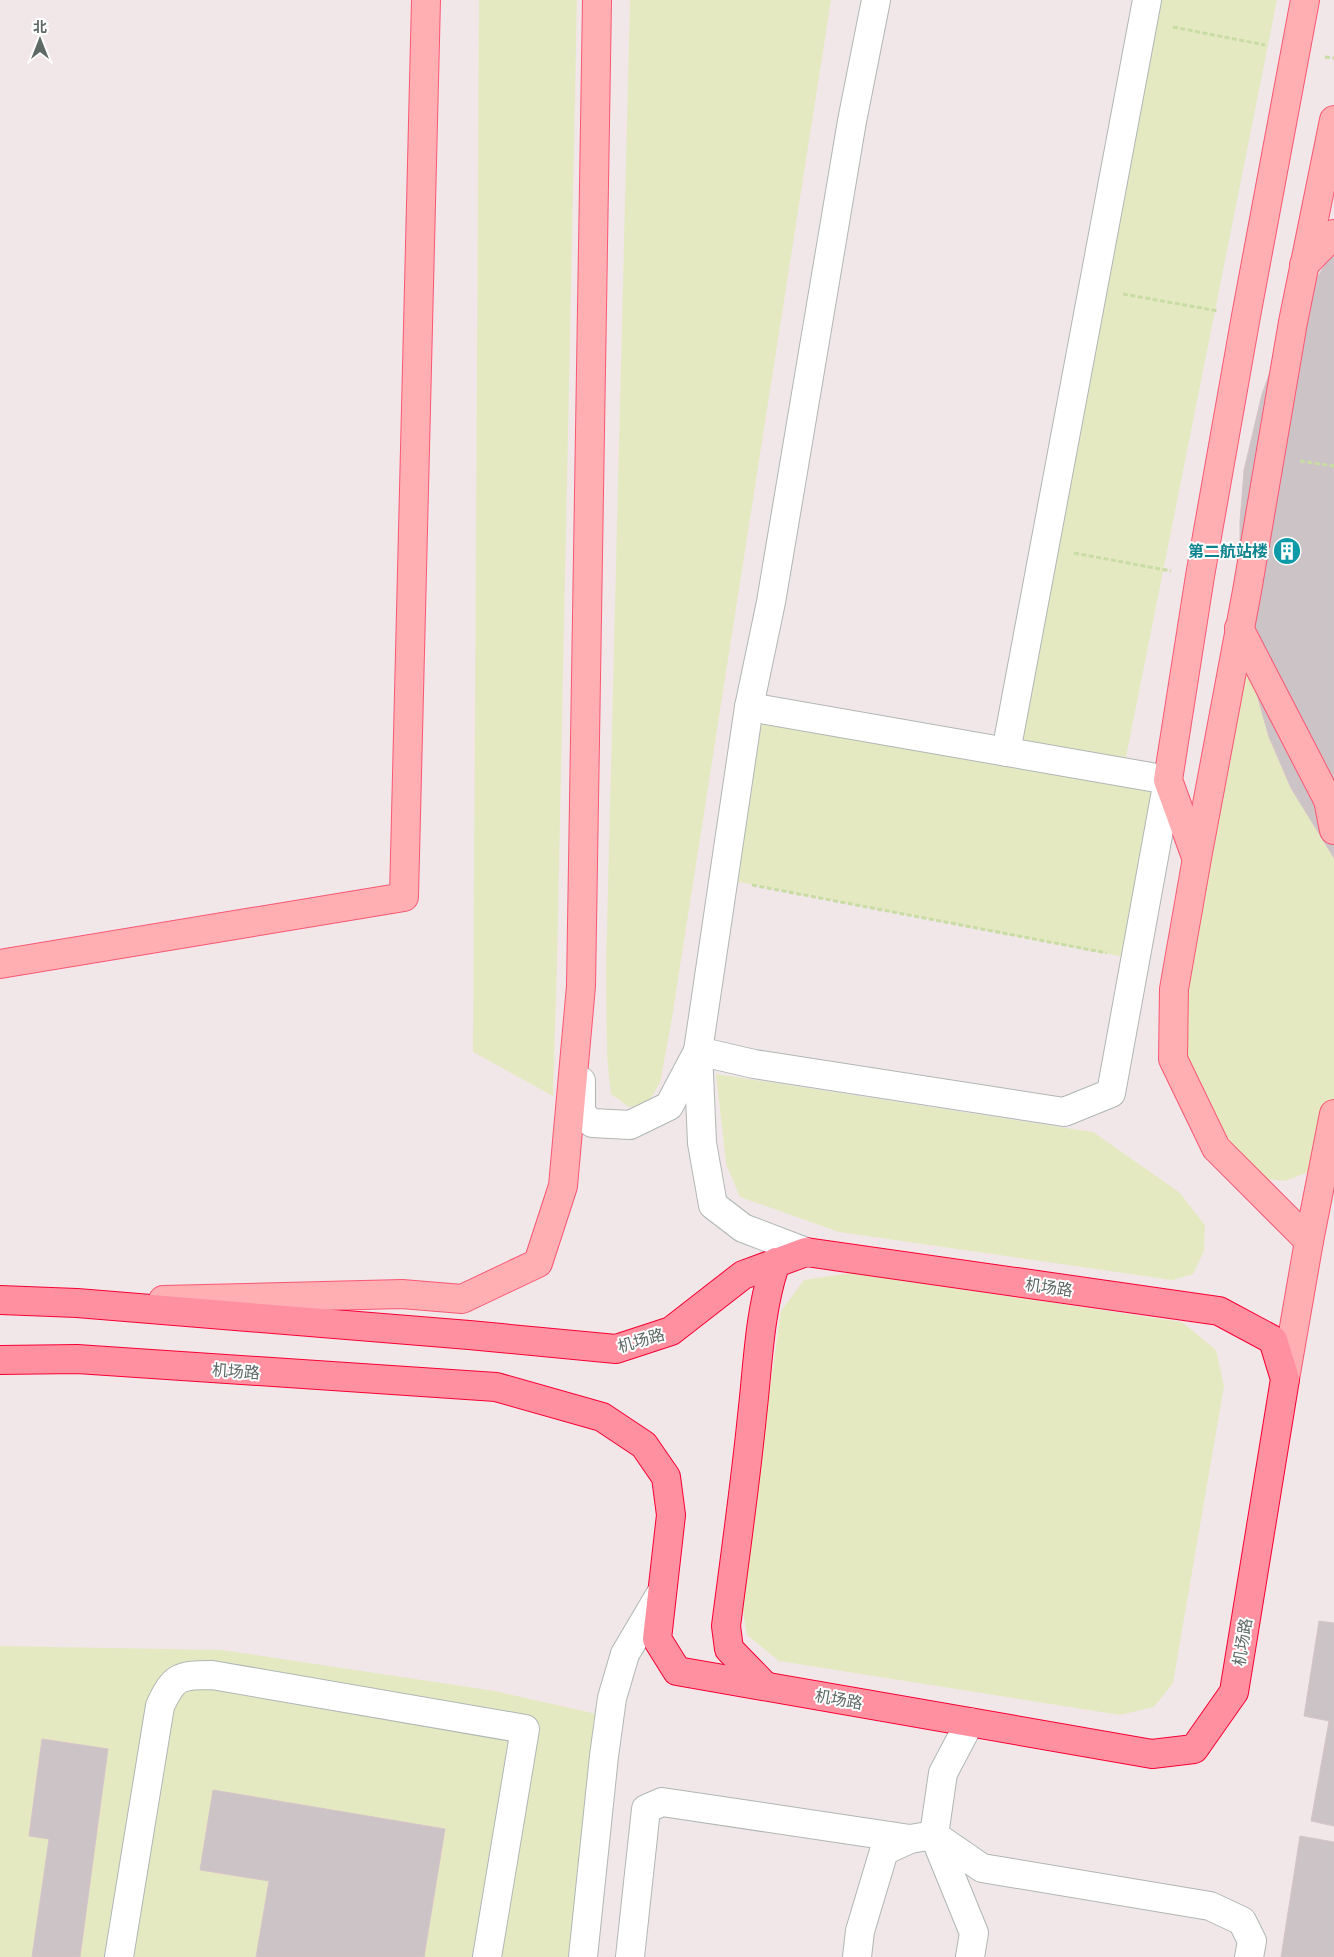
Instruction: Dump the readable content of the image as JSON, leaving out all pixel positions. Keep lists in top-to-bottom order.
{
  "streets": {
    "highway": ["机场路"]
  },
  "places": {
    "building": ["第二航站楼"]
  },
  "north": "top"
}
